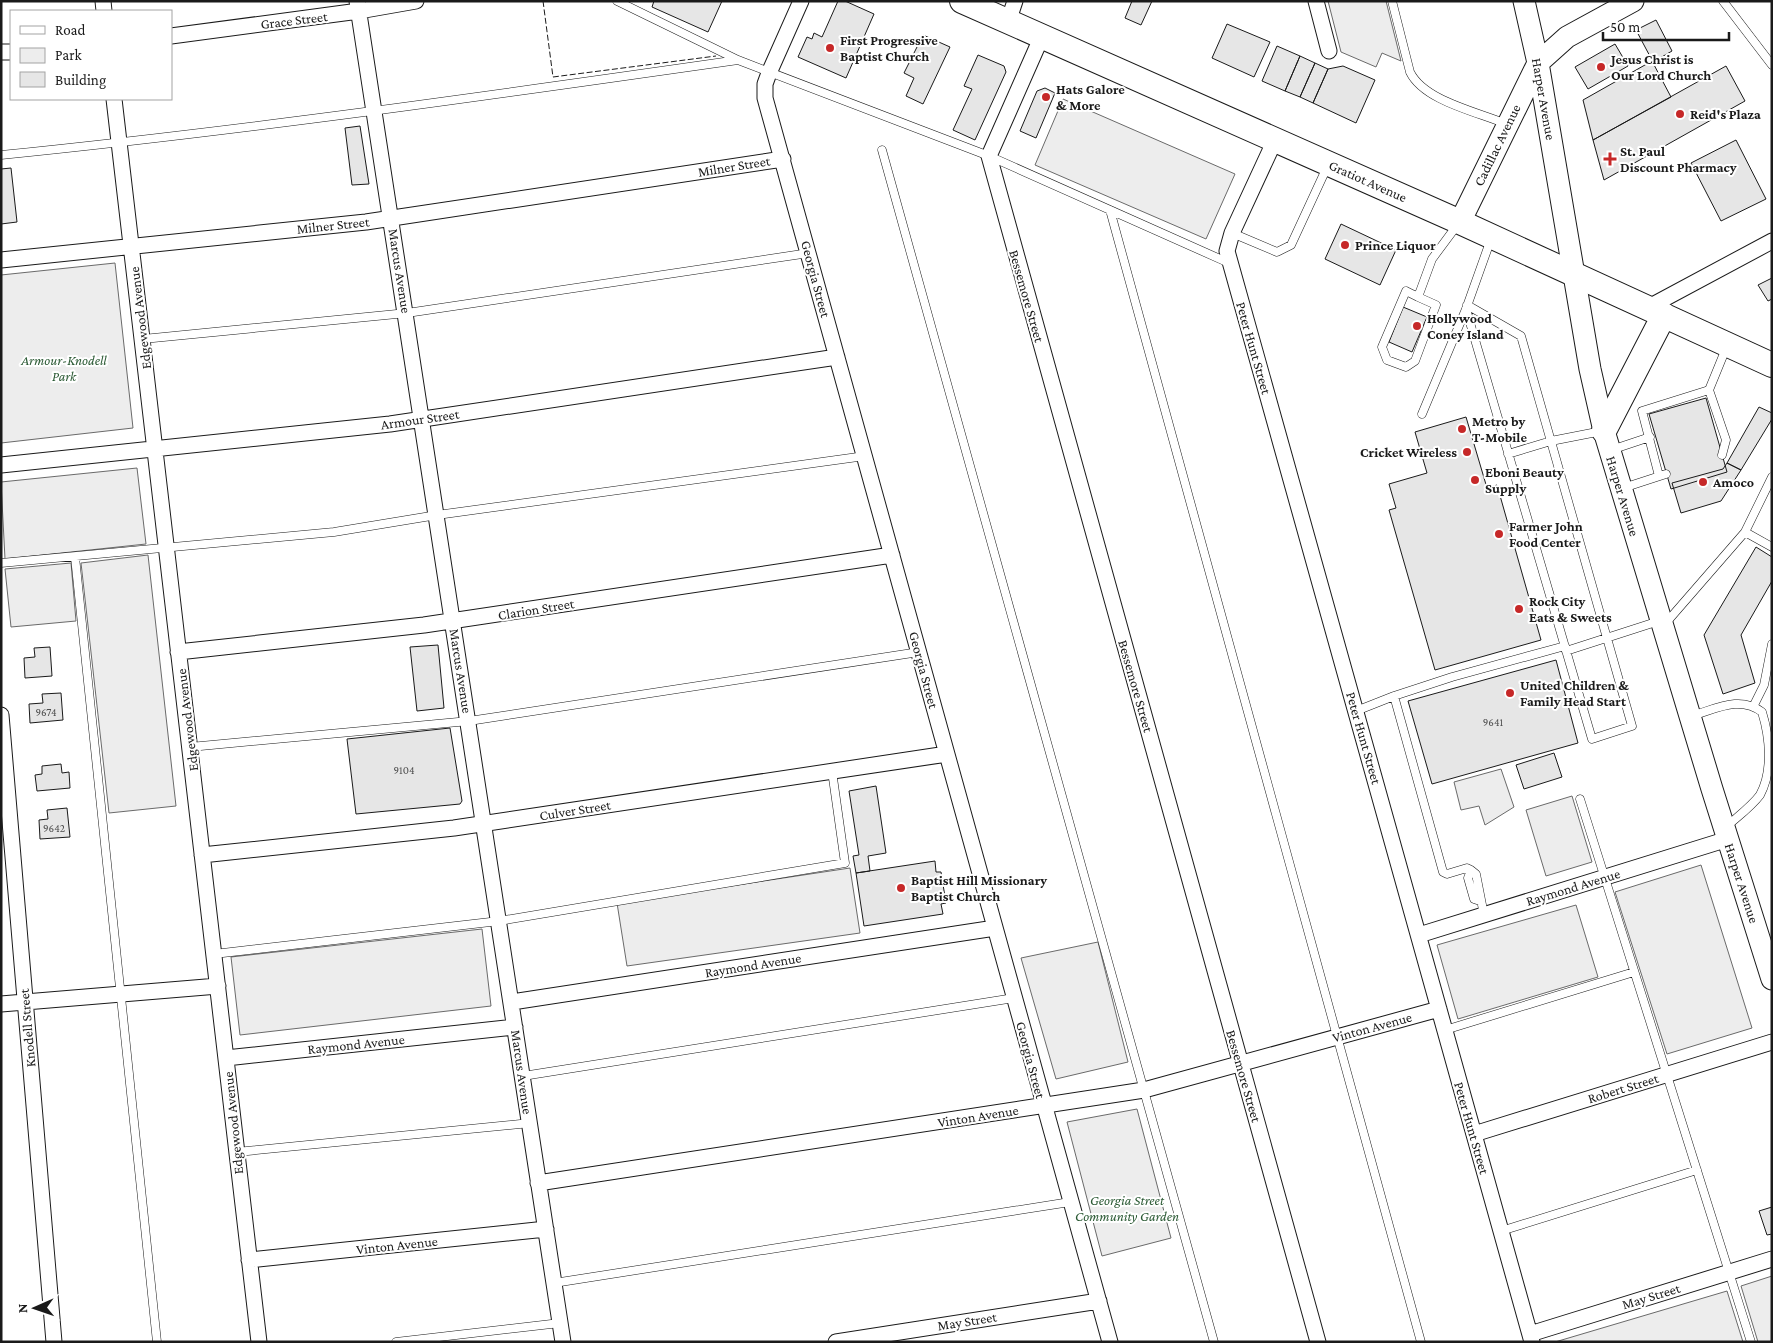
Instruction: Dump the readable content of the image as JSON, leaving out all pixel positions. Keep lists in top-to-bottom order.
{
  "streets": {
    "main road": ["Gratiot Avenue"],
    "street": [
      "Grace Street",
      "Harper Avenue",
      "Cadillac Avenue",
      "Milner Street",
      "Marcus Avenue",
      "Georgia Street",
      "Bessemore Street",
      "Edgewood Avenue",
      "Peter Hunt Street",
      "Armour Street",
      "Clarion Street",
      "Culver Street",
      "Raymond Avenue",
      "Vinton Avenue",
      "Knodell Street",
      "Robert Street",
      "May Street"
    ]
  },
  "crossings": [
    ["Grace Street", "Marcus Avenue"],
    ["Harper Avenue", "Cadillac Avenue"],
    ["Harper Avenue", "Gratiot Avenue"],
    ["Harper Avenue", "Raymond Avenue"],
    ["Cadillac Avenue", "Gratiot Avenue"],
    ["Milner Street", "Marcus Avenue"],
    ["Milner Street", "Georgia Street"],
    ["Milner Street", "Edgewood Avenue"],
    ["Gratiot Avenue", "Peter Hunt Street"],
    ["Marcus Avenue", "Armour Street"],
    ["Marcus Avenue", "Clarion Street"],
    ["Marcus Avenue", "Culver Street"],
    ["Marcus Avenue", "Raymond Avenue"],
    ["Marcus Avenue", "Vinton Avenue"],
    ["Georgia Street", "Armour Street"],
    ["Georgia Street", "Clarion Street"],
    ["Georgia Street", "Culver Street"],
    ["Georgia Street", "Raymond Avenue"],
    ["Georgia Street", "Vinton Avenue"],
    ["Georgia Street", "May Street"],
    ["Bessemore Street", "Vinton Avenue"],
    ["Edgewood Avenue", "Armour Street"],
    ["Edgewood Avenue", "Clarion Street"],
    ["Edgewood Avenue", "Culver Street"],
    ["Edgewood Avenue", "Raymond Avenue"],
    ["Edgewood Avenue", "Vinton Avenue"],
    ["Peter Hunt Street", "Raymond Avenue"],
    ["Peter Hunt Street", "Vinton Avenue"],
    ["Peter Hunt Street", "Robert Street"],
    ["Peter Hunt Street", "May Street"]
  ],
  "parks": ["Armour-Knodell Park", "Georgia Street Community Garden"],
  "places": {
    "other": [
      "First Progressive Baptist Church",
      "Jesus Christ is Our Lord Church",
      "Hats Galore & More",
      "Reid's Plaza",
      "Prince Liquor",
      "Hollywood Coney Island",
      "Metro by T-Mobile",
      "Cricket Wireless",
      "Eboni Beauty Supply",
      "Amoco",
      "Farmer John Food Center",
      "Rock City Eats & Sweets",
      "United Children & Family Head Start",
      "Baptist Hill Missionary Baptist Church"
    ],
    "health": ["St. Paul Discount Pharmacy"]
  },
  "house_numbers": [
    "9674",
    "9641",
    "9104",
    "9642"
  ],
  "legend": ["Road", "Park", "Building"],
  "scale_bar": "50 m",
  "north": "left"
}
